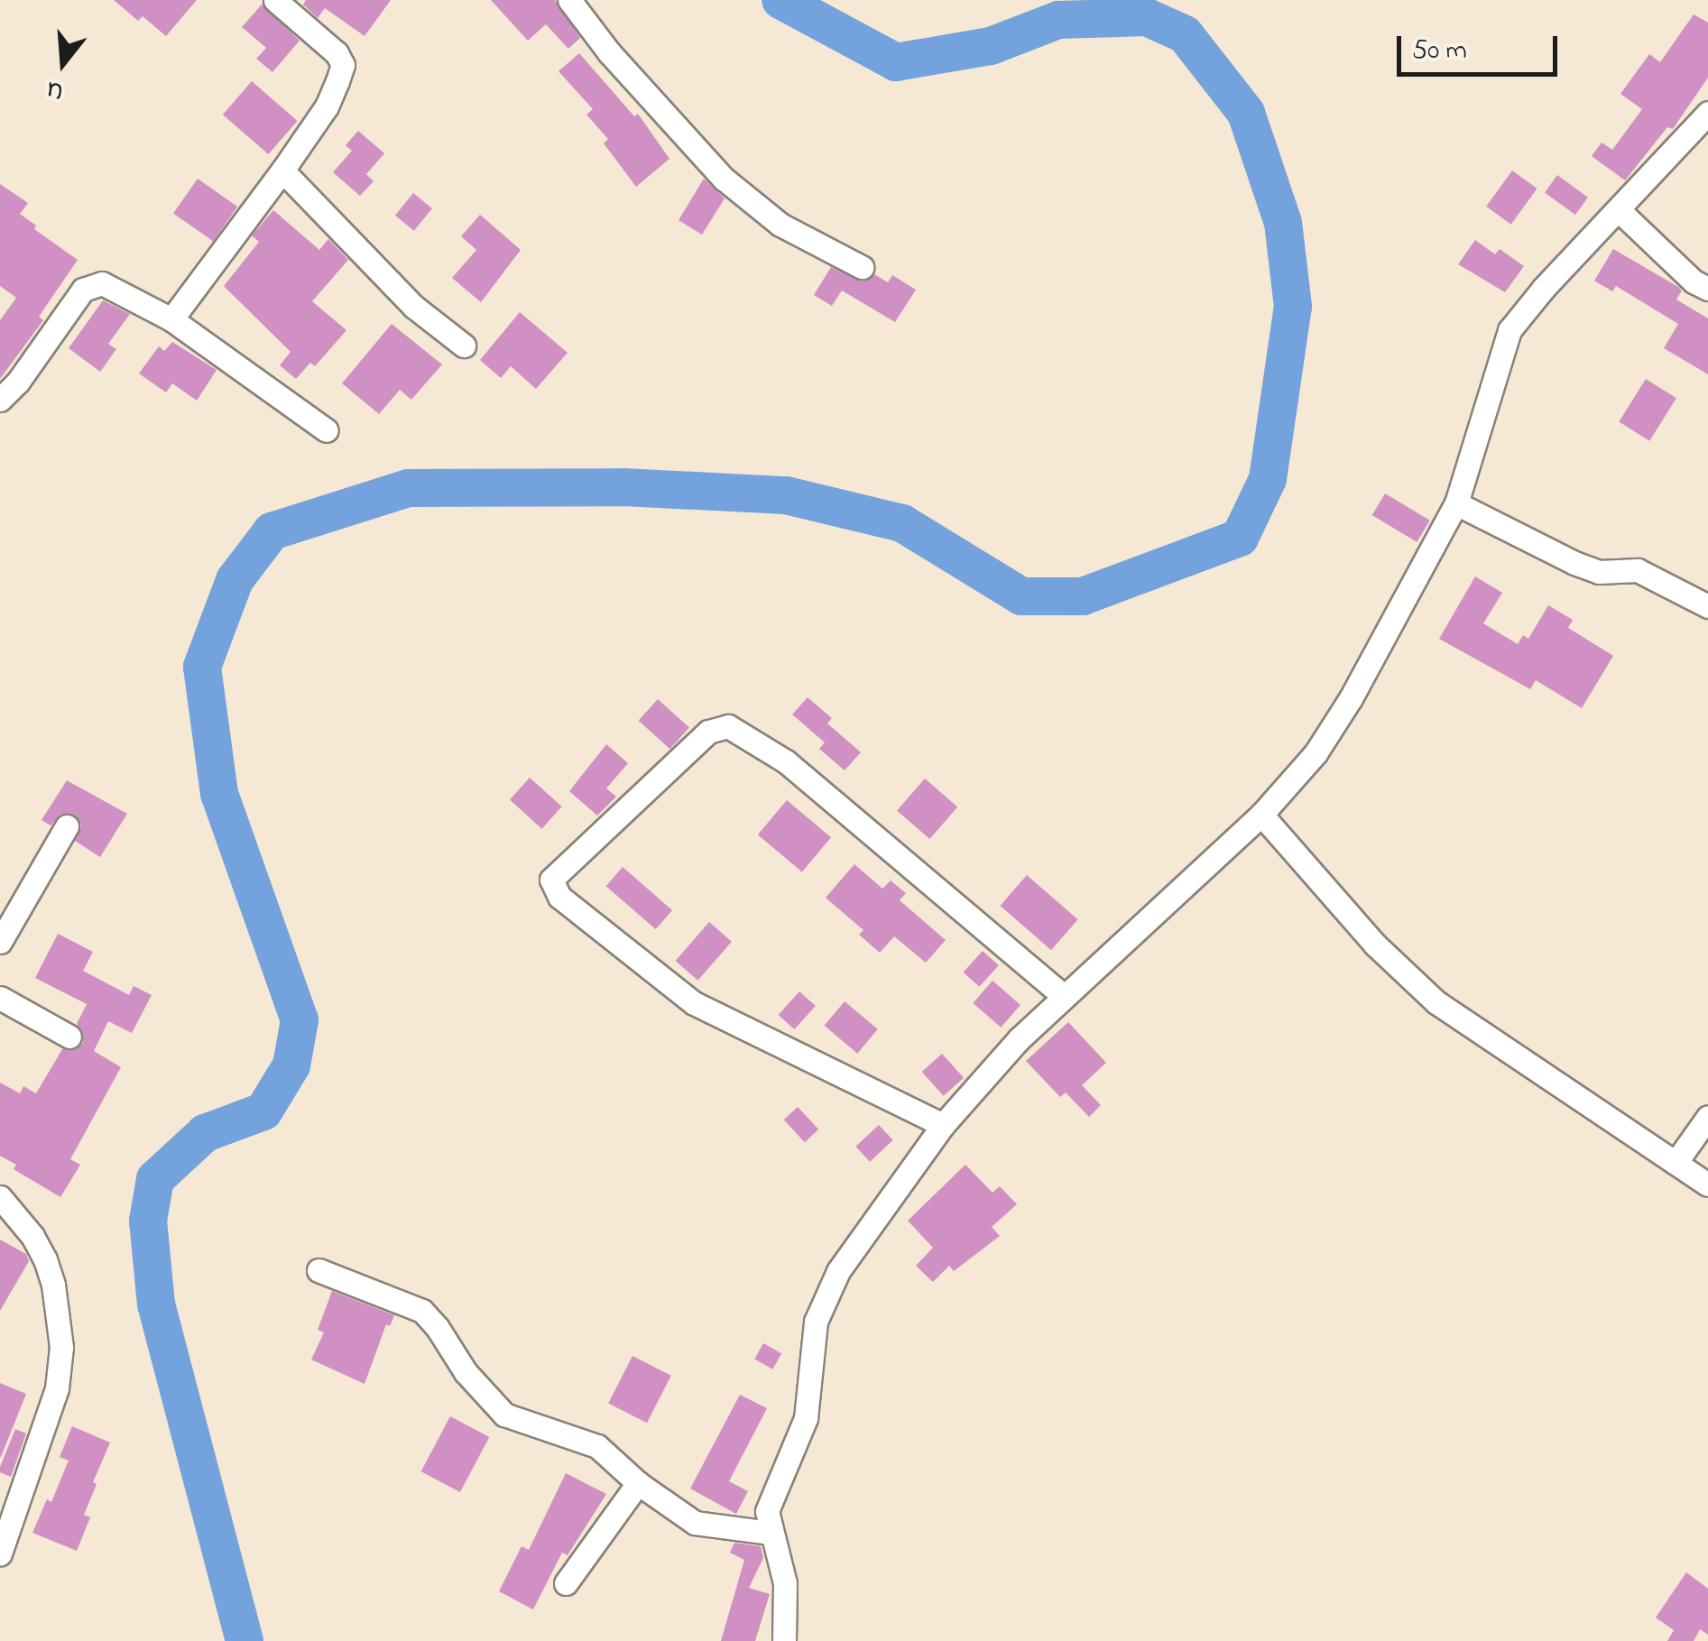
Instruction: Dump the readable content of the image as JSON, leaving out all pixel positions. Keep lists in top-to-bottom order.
{
  "scale_bar": "50 m",
  "north": "bottom"
}
